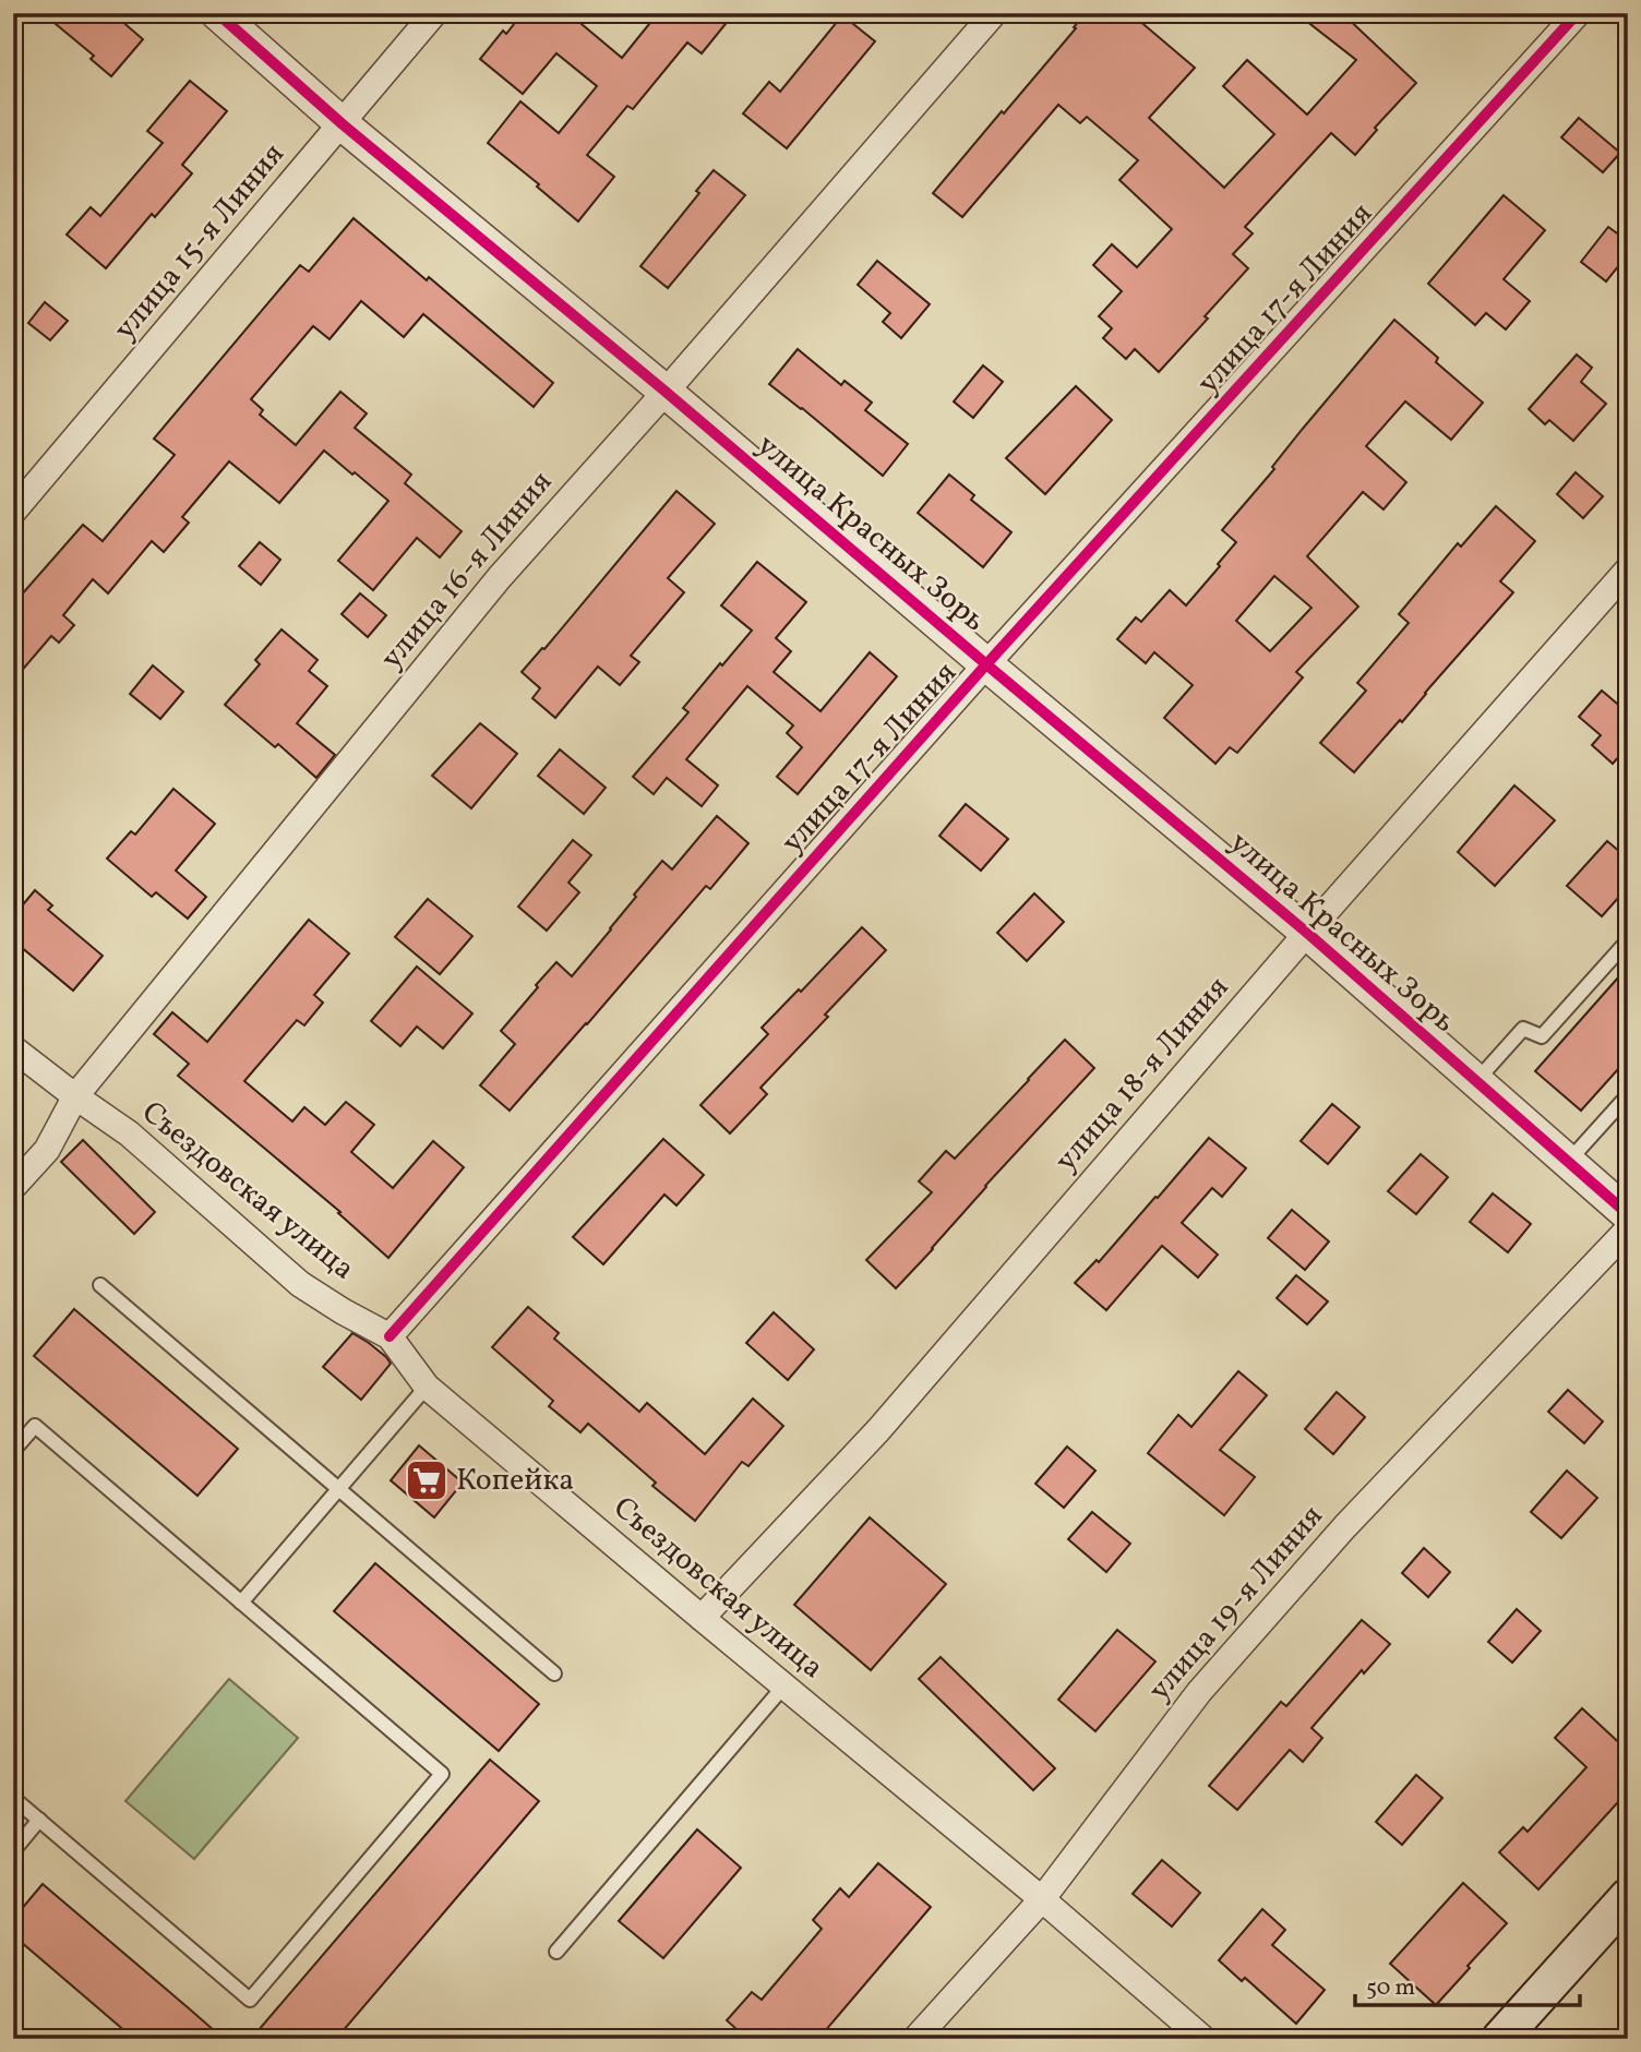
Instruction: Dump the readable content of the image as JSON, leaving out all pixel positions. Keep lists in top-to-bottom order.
{
  "streets": {
    "street": [
      "улица 15-я Линия",
      "улица 17-я Линия",
      "улица Красных Зорь",
      "улица 16-я Линия",
      "улица 18-я Линия",
      "Съездовская улица",
      "улица 19-я Линия"
    ]
  },
  "crossings": [
    ["улица 15-я Линия", "улица Красных Зорь"],
    ["улица 17-я Линия", "улица Красных Зорь"],
    ["улица 17-я Линия", "Съездовская улица"],
    ["улица Красных Зорь", "улица 16-я Линия"],
    ["улица Красных Зорь", "улица 18-я Линия"],
    ["улица 16-я Линия", "Съездовская улица"],
    ["улица 18-я Линия", "Съездовская улица"],
    ["Съездовская улица", "улица 19-я Линия"]
  ],
  "places": {
    "supermarket": ["Копейка"]
  },
  "scale_bar": "50 m"
}
